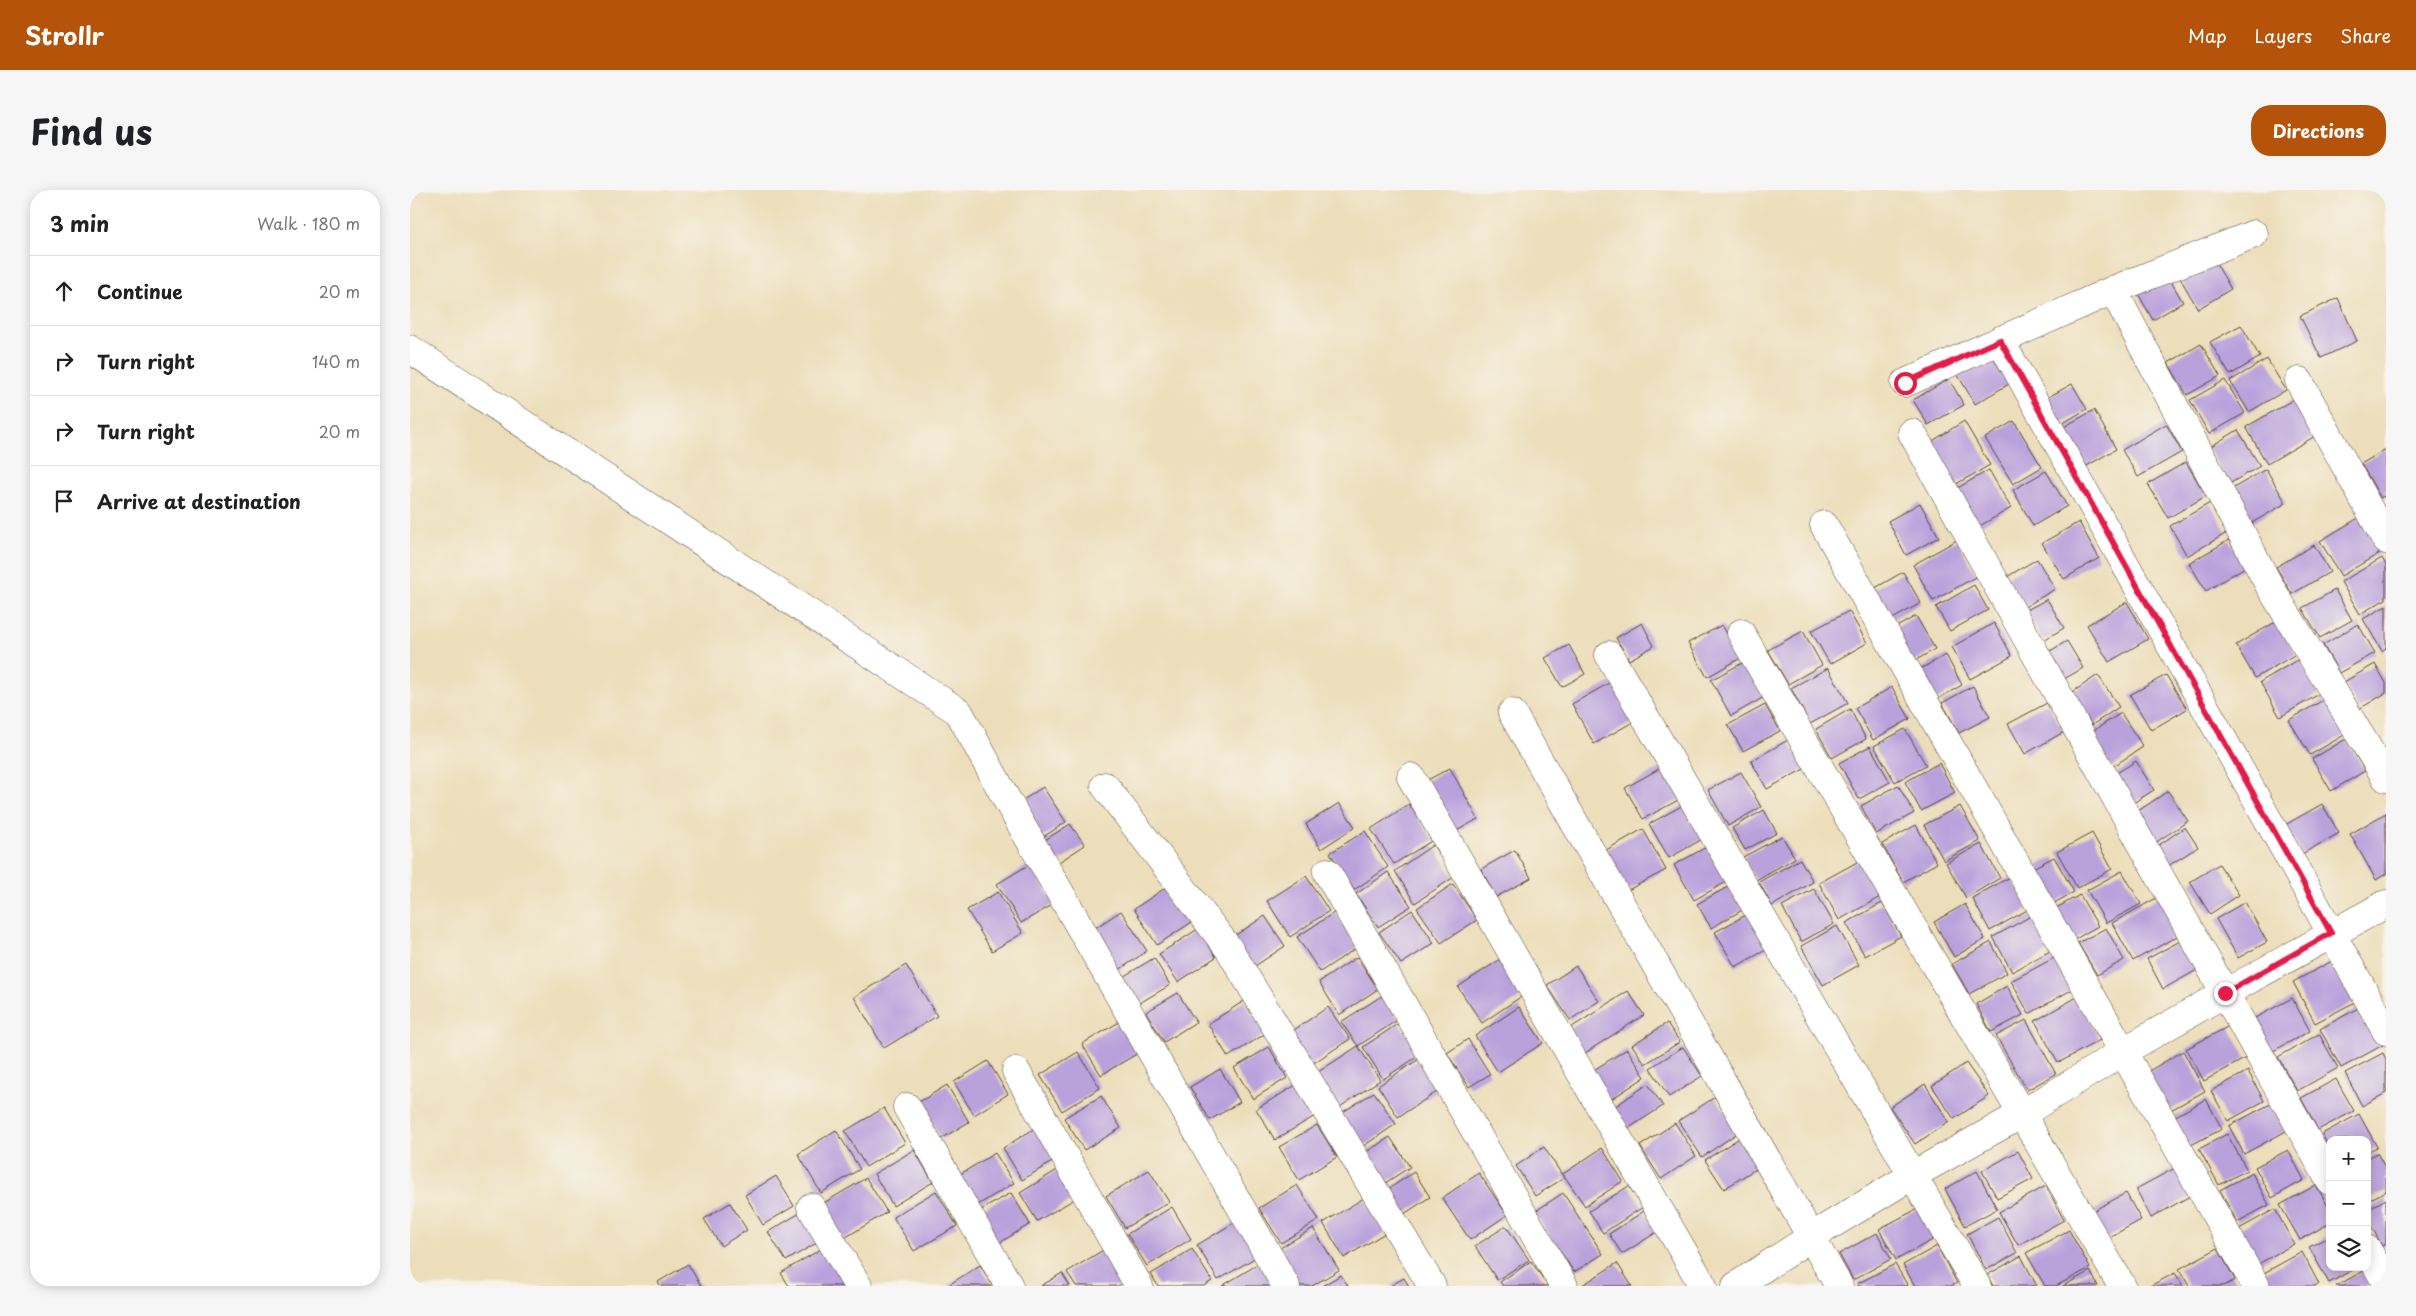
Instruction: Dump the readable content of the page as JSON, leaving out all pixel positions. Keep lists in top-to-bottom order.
{
  "page": {
    "header": "Strollr",
    "nav": ["Map", "Layers", "Share"],
    "title": "Find us",
    "buttons": "Directions",
    "heading": ["3 min", "Walk · 180 m"],
    "list": [
      ["Continue", "20 m"],
      ["Turn right", "140 m"],
      ["Turn right", "20 m"],
      "Arrive at destination"
    ],
    "map_buttons": ["+", "−"]
  }
}
